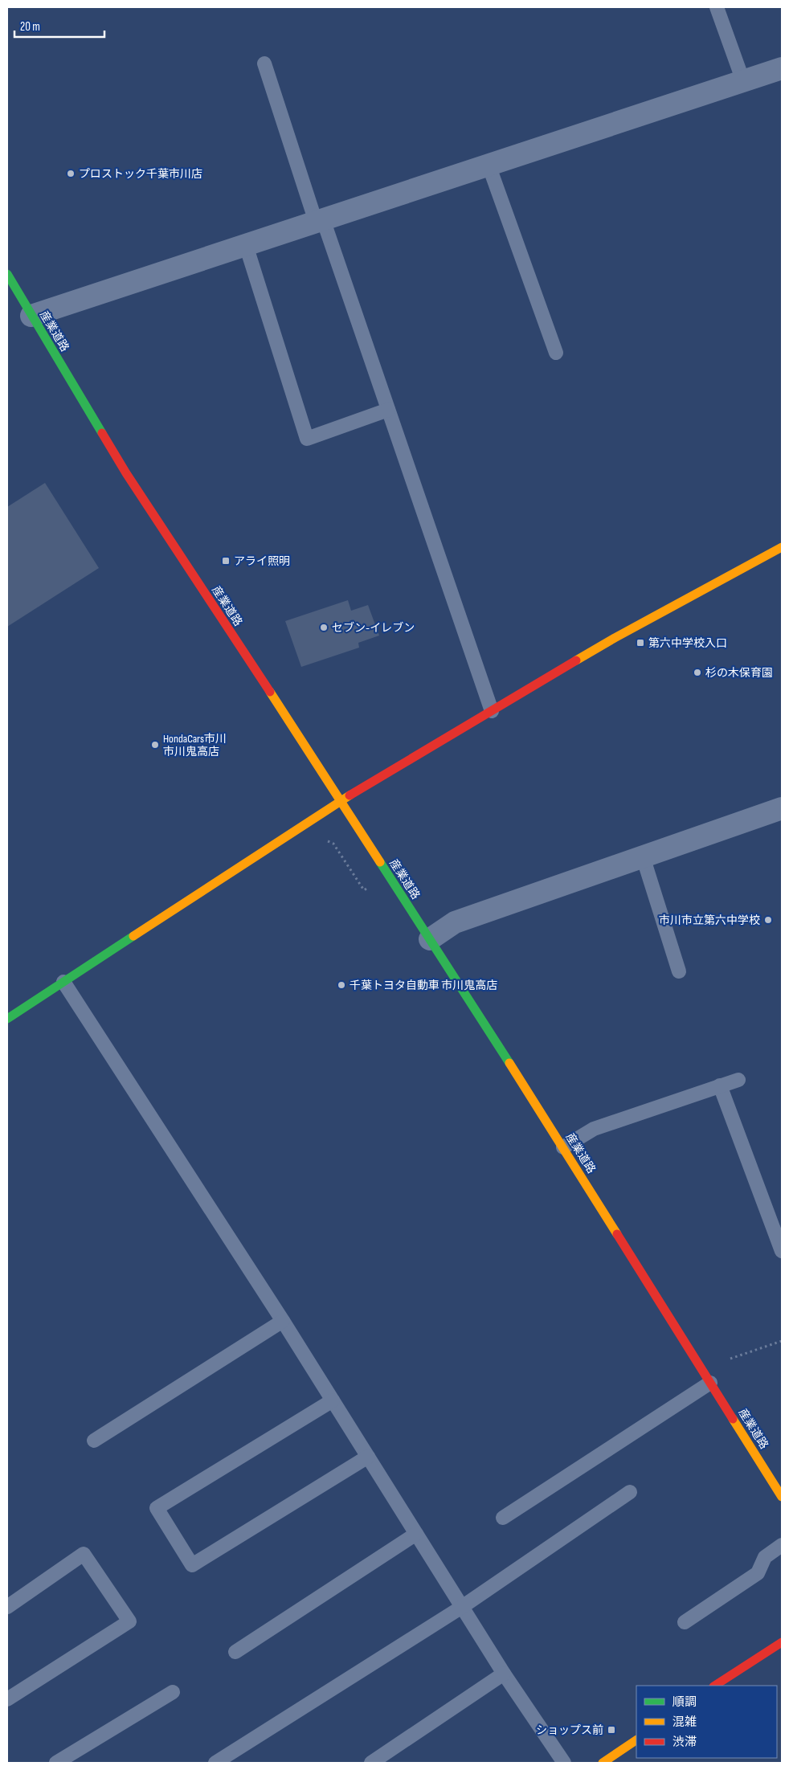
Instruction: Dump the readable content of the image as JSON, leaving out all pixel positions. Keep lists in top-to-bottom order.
{
  "streets": {
    "main road": ["産業道路"]
  },
  "places": {
    "other": [
      "プロストック千葉市川店",
      "セブン-イレブン",
      "杉の木保育園",
      "HondaCars市川 市川鬼高店",
      "市川市立第六中学校",
      "千葉トヨタ自動車 市川鬼高店"
    ],
    "transit": ["アライ照明", "第六中学校入口", "ショップス前"]
  },
  "legend": ["順調", "混雑", "渋滞"],
  "scale_bar": "20 m"
}
